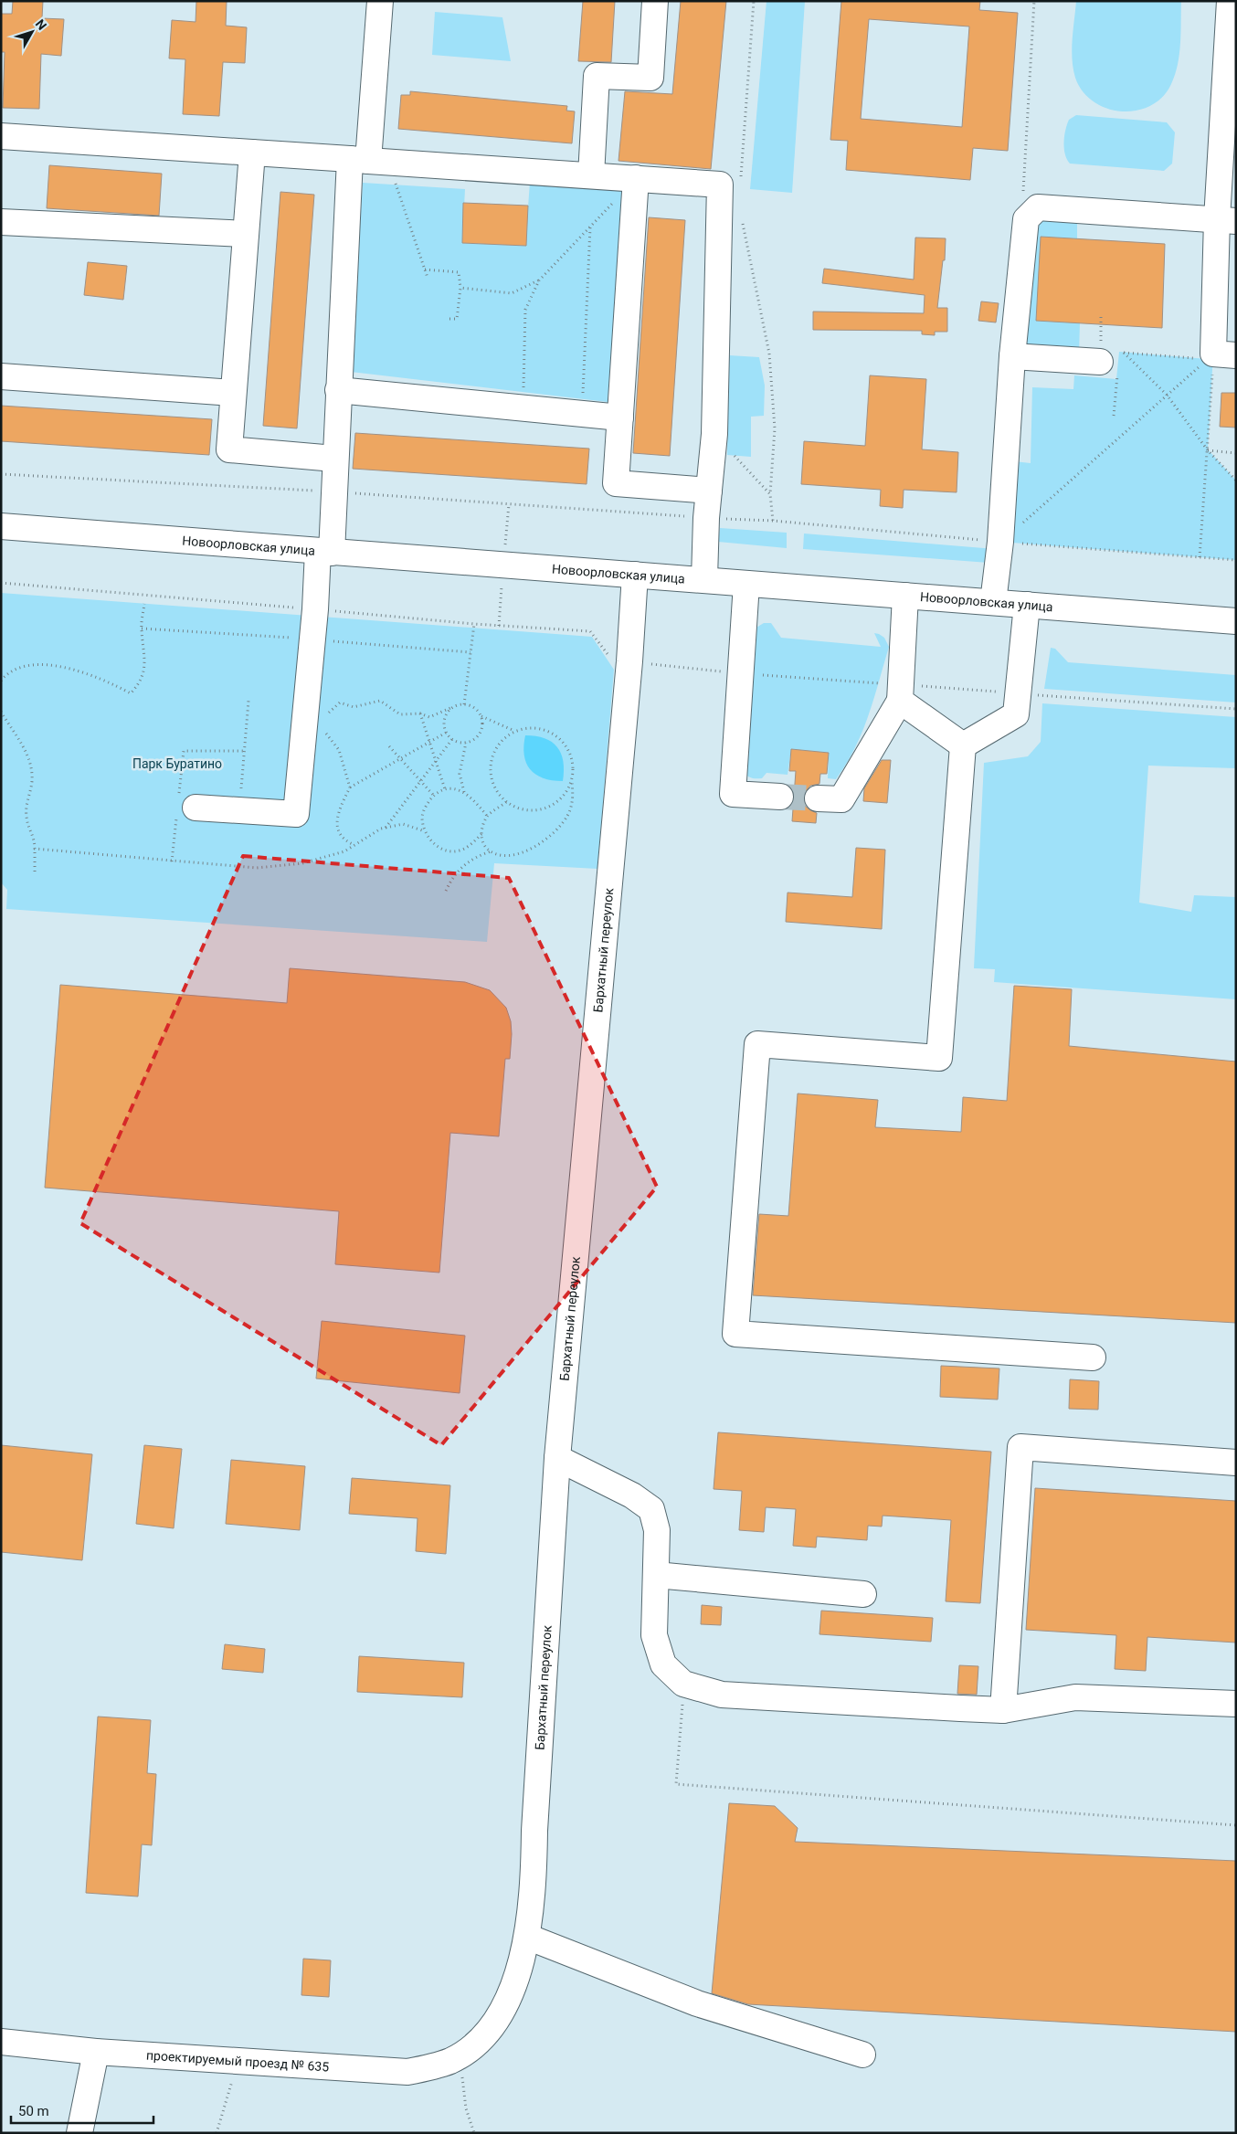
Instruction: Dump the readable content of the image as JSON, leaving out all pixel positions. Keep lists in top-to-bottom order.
{
  "streets": {
    "street": ["Новоорловская улица", "Бархатный переулок", "проектируемый проезд № 635"]
  },
  "crossings": [
    ["Новоорловская улица", "Бархатный переулок"],
    ["Бархатный переулок", "проектируемый проезд № 635"]
  ],
  "parks": ["Парк Буратино"],
  "scale_bar": "50 m",
  "north": "top right"
}
